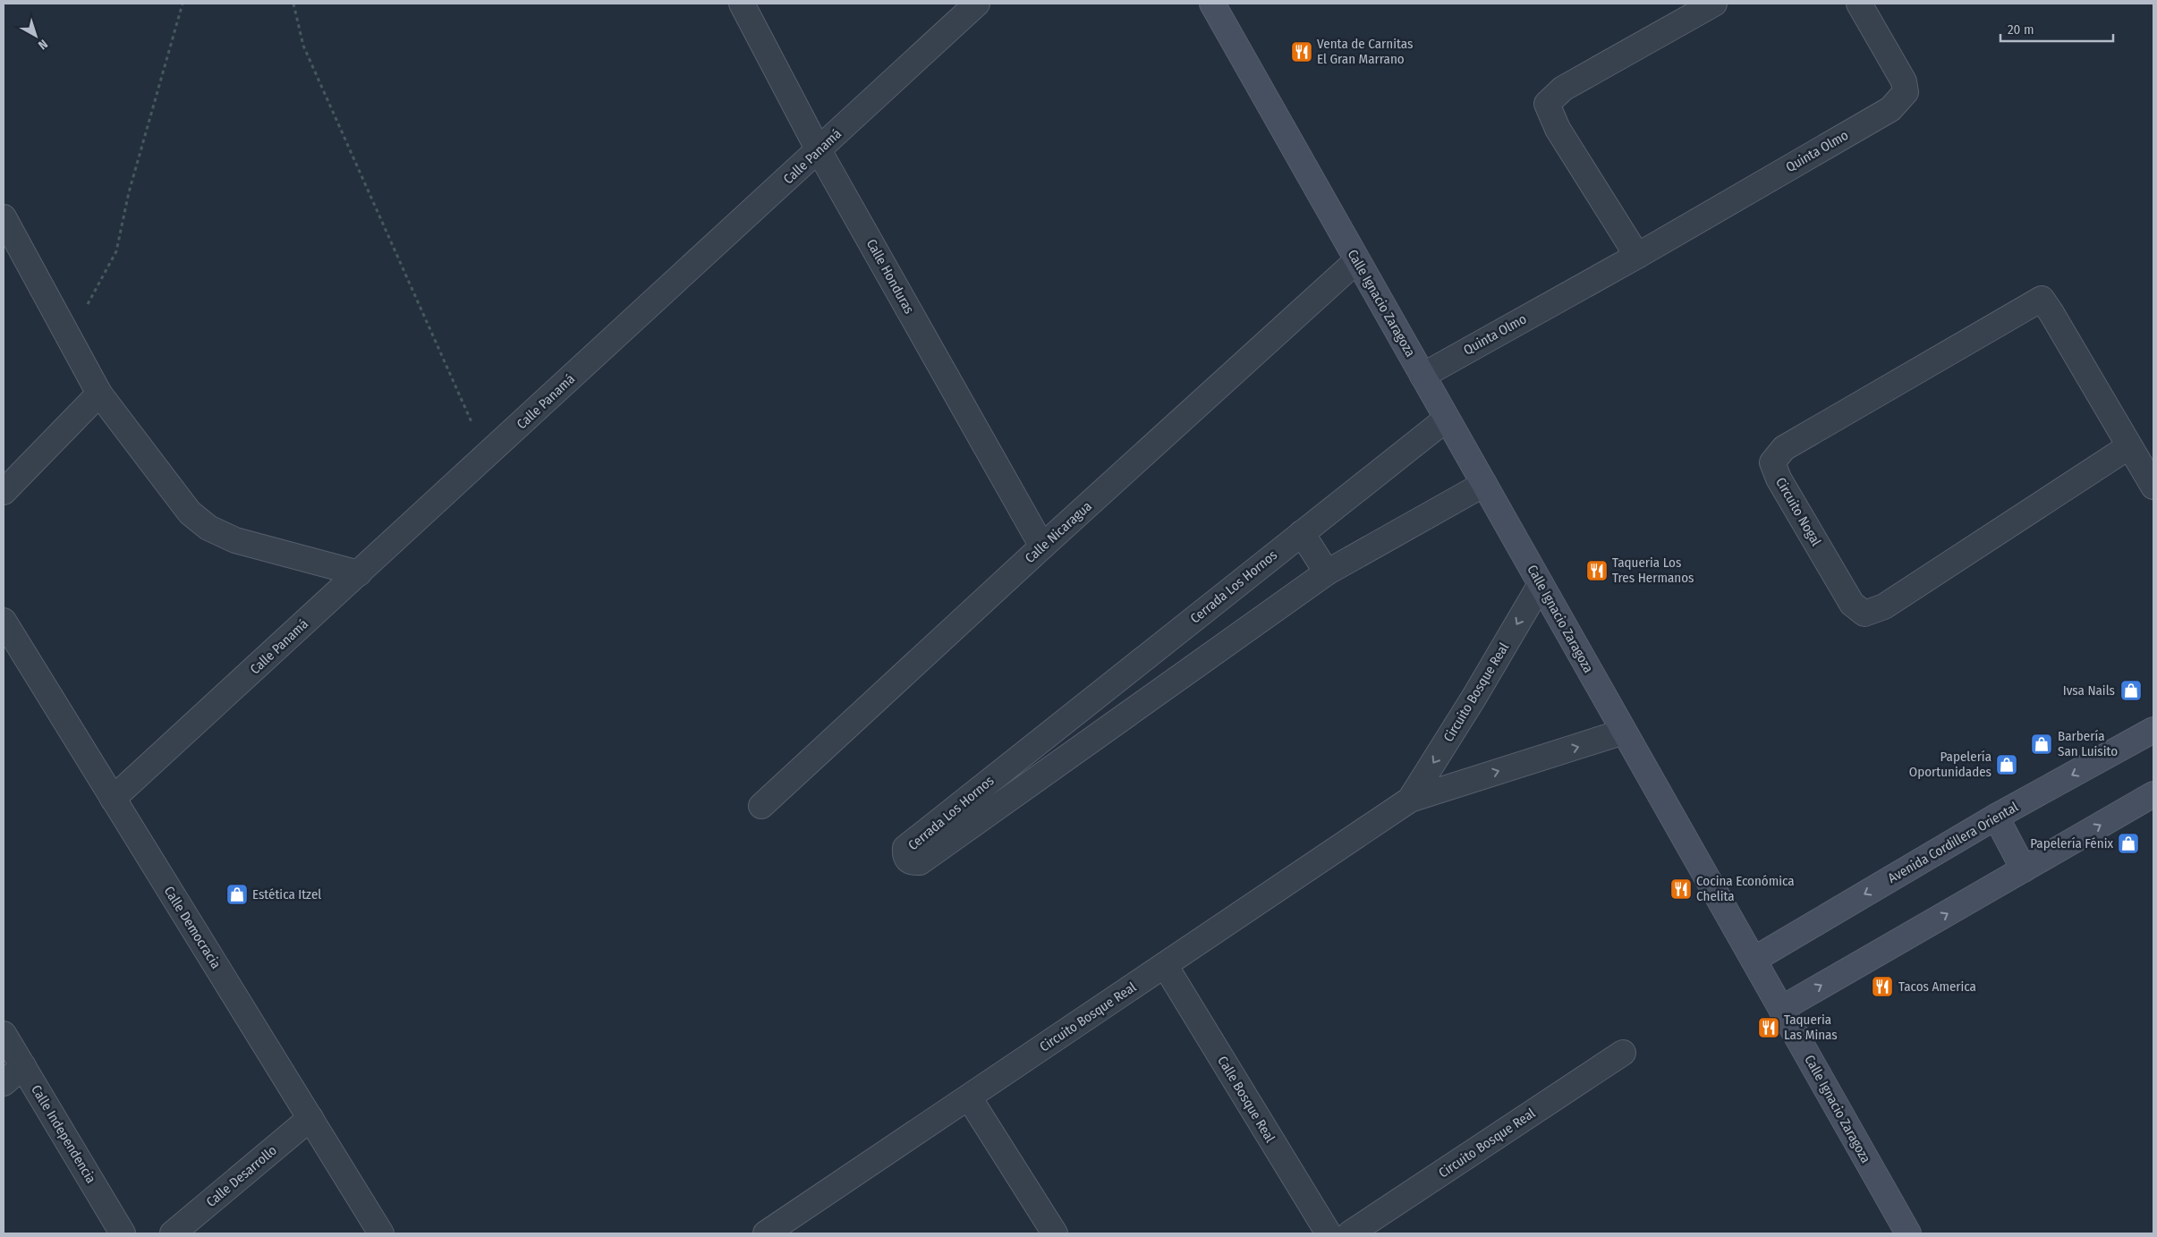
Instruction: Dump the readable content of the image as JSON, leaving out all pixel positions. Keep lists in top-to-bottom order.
{
  "streets": {
    "main road": ["Calle Ignacio Zaragoza", "Avenida Cordillera Oriental"],
    "street": [
      "Quinta Olmo",
      "Calle Panamá",
      "Calle Honduras",
      "Circuito Nogal",
      "Calle Nicaragua",
      "Cerrada Los Hornos",
      "Circuito Bosque Real",
      "Calle Democracia",
      "Calle Bosque Real",
      "Calle Independencia",
      "Calle Desarrollo"
    ]
  },
  "crossings": [
    ["Quinta Olmo", "Calle Ignacio Zaragoza"],
    ["Calle Panamá", "Calle Honduras"],
    ["Calle Panamá", "Calle Democracia"],
    ["Calle Honduras", "Calle Nicaragua"],
    ["Calle Ignacio Zaragoza", "Calle Nicaragua"],
    ["Calle Ignacio Zaragoza", "Cerrada Los Hornos"],
    ["Calle Ignacio Zaragoza", "Circuito Bosque Real"],
    ["Calle Ignacio Zaragoza", "Avenida Cordillera Oriental"],
    ["Circuito Bosque Real", "Calle Bosque Real"],
    ["Calle Democracia", "Calle Desarrollo"]
  ],
  "places": {
    "restaurant": [
      "Venta de Carnitas El Gran Marrano",
      "Taqueria Los Tres Hermanos",
      "Cocina Económica Chelita",
      "Tacos America",
      "Taqueria Las Minas"
    ],
    "shop": [
      "Ivsa Nails",
      "Barbería San Luisito",
      "Papelería Oportunidades",
      "Papelería Fénix",
      "Estética Itzel"
    ]
  },
  "scale_bar": "20 m",
  "north": "bottom right"
}
